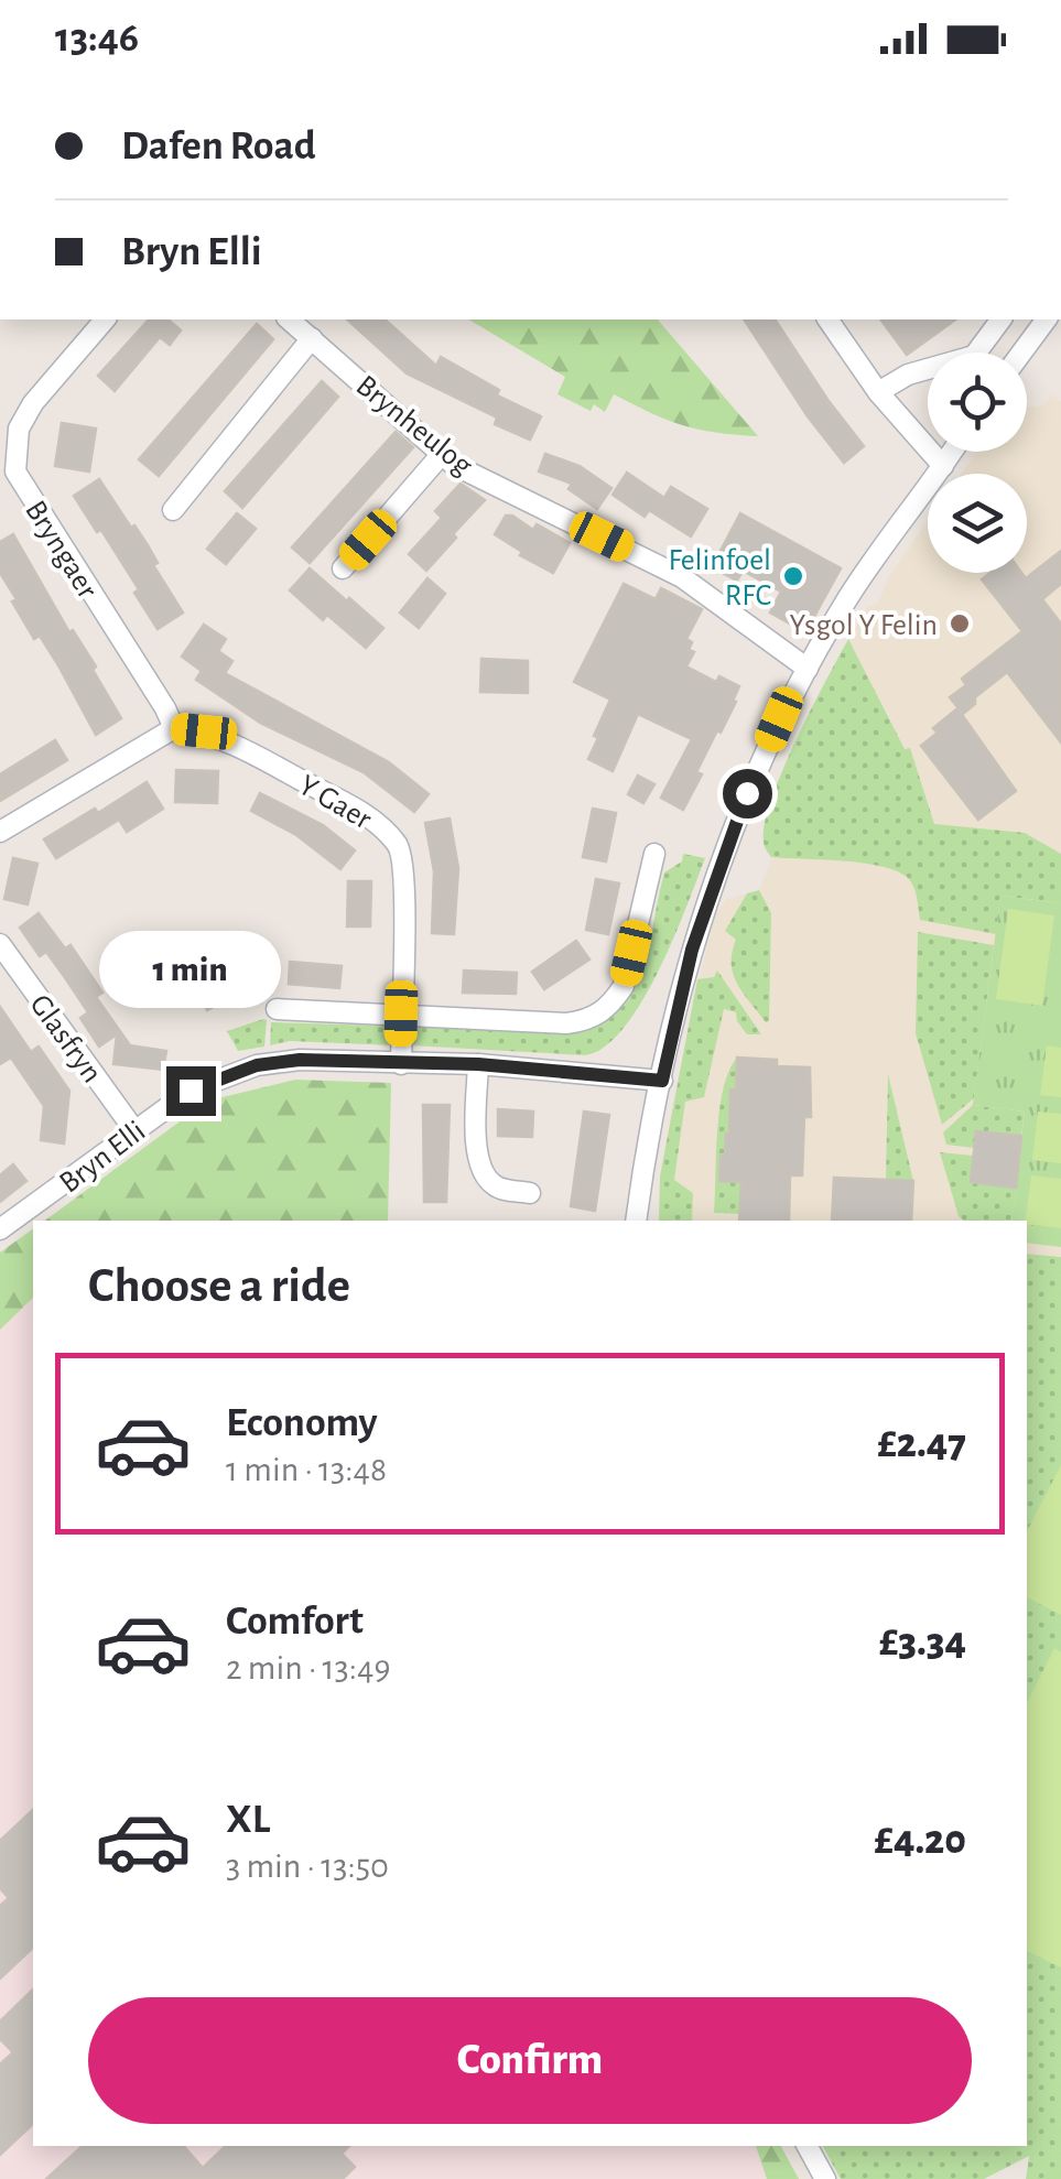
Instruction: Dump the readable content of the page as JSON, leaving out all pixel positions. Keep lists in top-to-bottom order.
{
  "streets": {
    "street": [
      "Brynheulog",
      "Bryngaer",
      "Y Gaer",
      "Glasfryn",
      "Bryn Elli"
    ]
  },
  "crossings": [
    ["Bryngaer", "Y Gaer"],
    ["Y Gaer", "Bryn Elli"],
    ["Glasfryn", "Bryn Elli"]
  ],
  "places": ["Felinfoel RFC", "Ysgol Y Felin"],
  "page": {
    "status": "13:46",
    "banner": ["Dafen Road", "Bryn Elli"],
    "bubble": "1 min",
    "heading": "Choose a ride",
    "list": [
      {
        "name": "Economy",
        "note": "1 min · 13:48",
        "value": "£2.47"
      },
      {
        "name": "Comfort",
        "note": "2 min · 13:49",
        "value": "£3.34"
      },
      {
        "name": "XL",
        "note": "3 min · 13:50",
        "value": "£4.20"
      }
    ],
    "buttons": "Confirm"
  }
}
